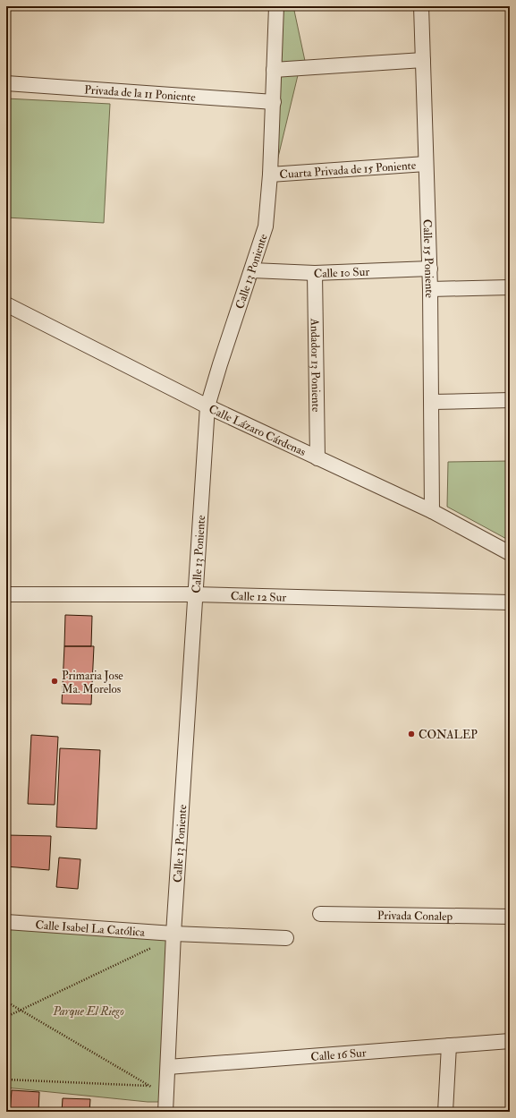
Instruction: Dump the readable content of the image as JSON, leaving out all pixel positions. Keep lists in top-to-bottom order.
{
  "streets": {
    "street": [
      "Privada de la 11 Poniente",
      "Cuarta Privada de 15 Poniente",
      "Calle 15 Poniente",
      "Calle 10 Sur",
      "Calle 13 Poniente",
      "Andador 13 Poniente",
      "Calle Lázaro Cárdenas",
      "Calle 12 Sur",
      "Privada Conalep",
      "Calle Isabel La Católica",
      "Calle 16 Sur"
    ]
  },
  "crossings": [
    ["Privada de la 11 Poniente", "Calle 13 Poniente"],
    ["Cuarta Privada de 15 Poniente", "Calle 15 Poniente"],
    ["Cuarta Privada de 15 Poniente", "Calle 13 Poniente"],
    ["Calle 15 Poniente", "Calle 10 Sur"],
    ["Calle 15 Poniente", "Calle Lázaro Cárdenas"],
    ["Calle 10 Sur", "Calle 13 Poniente"],
    ["Calle 10 Sur", "Andador 13 Poniente"],
    ["Calle 13 Poniente", "Calle Lázaro Cárdenas"],
    ["Calle 13 Poniente", "Calle 12 Sur"],
    ["Calle 13 Poniente", "Calle Isabel La Católica"],
    ["Calle 13 Poniente", "Calle 16 Sur"],
    ["Andador 13 Poniente", "Calle Lázaro Cárdenas"]
  ],
  "parks": ["Parque El Riego"],
  "places": ["Primaria Jose Ma. Morelos", "CONALEP"]
}
